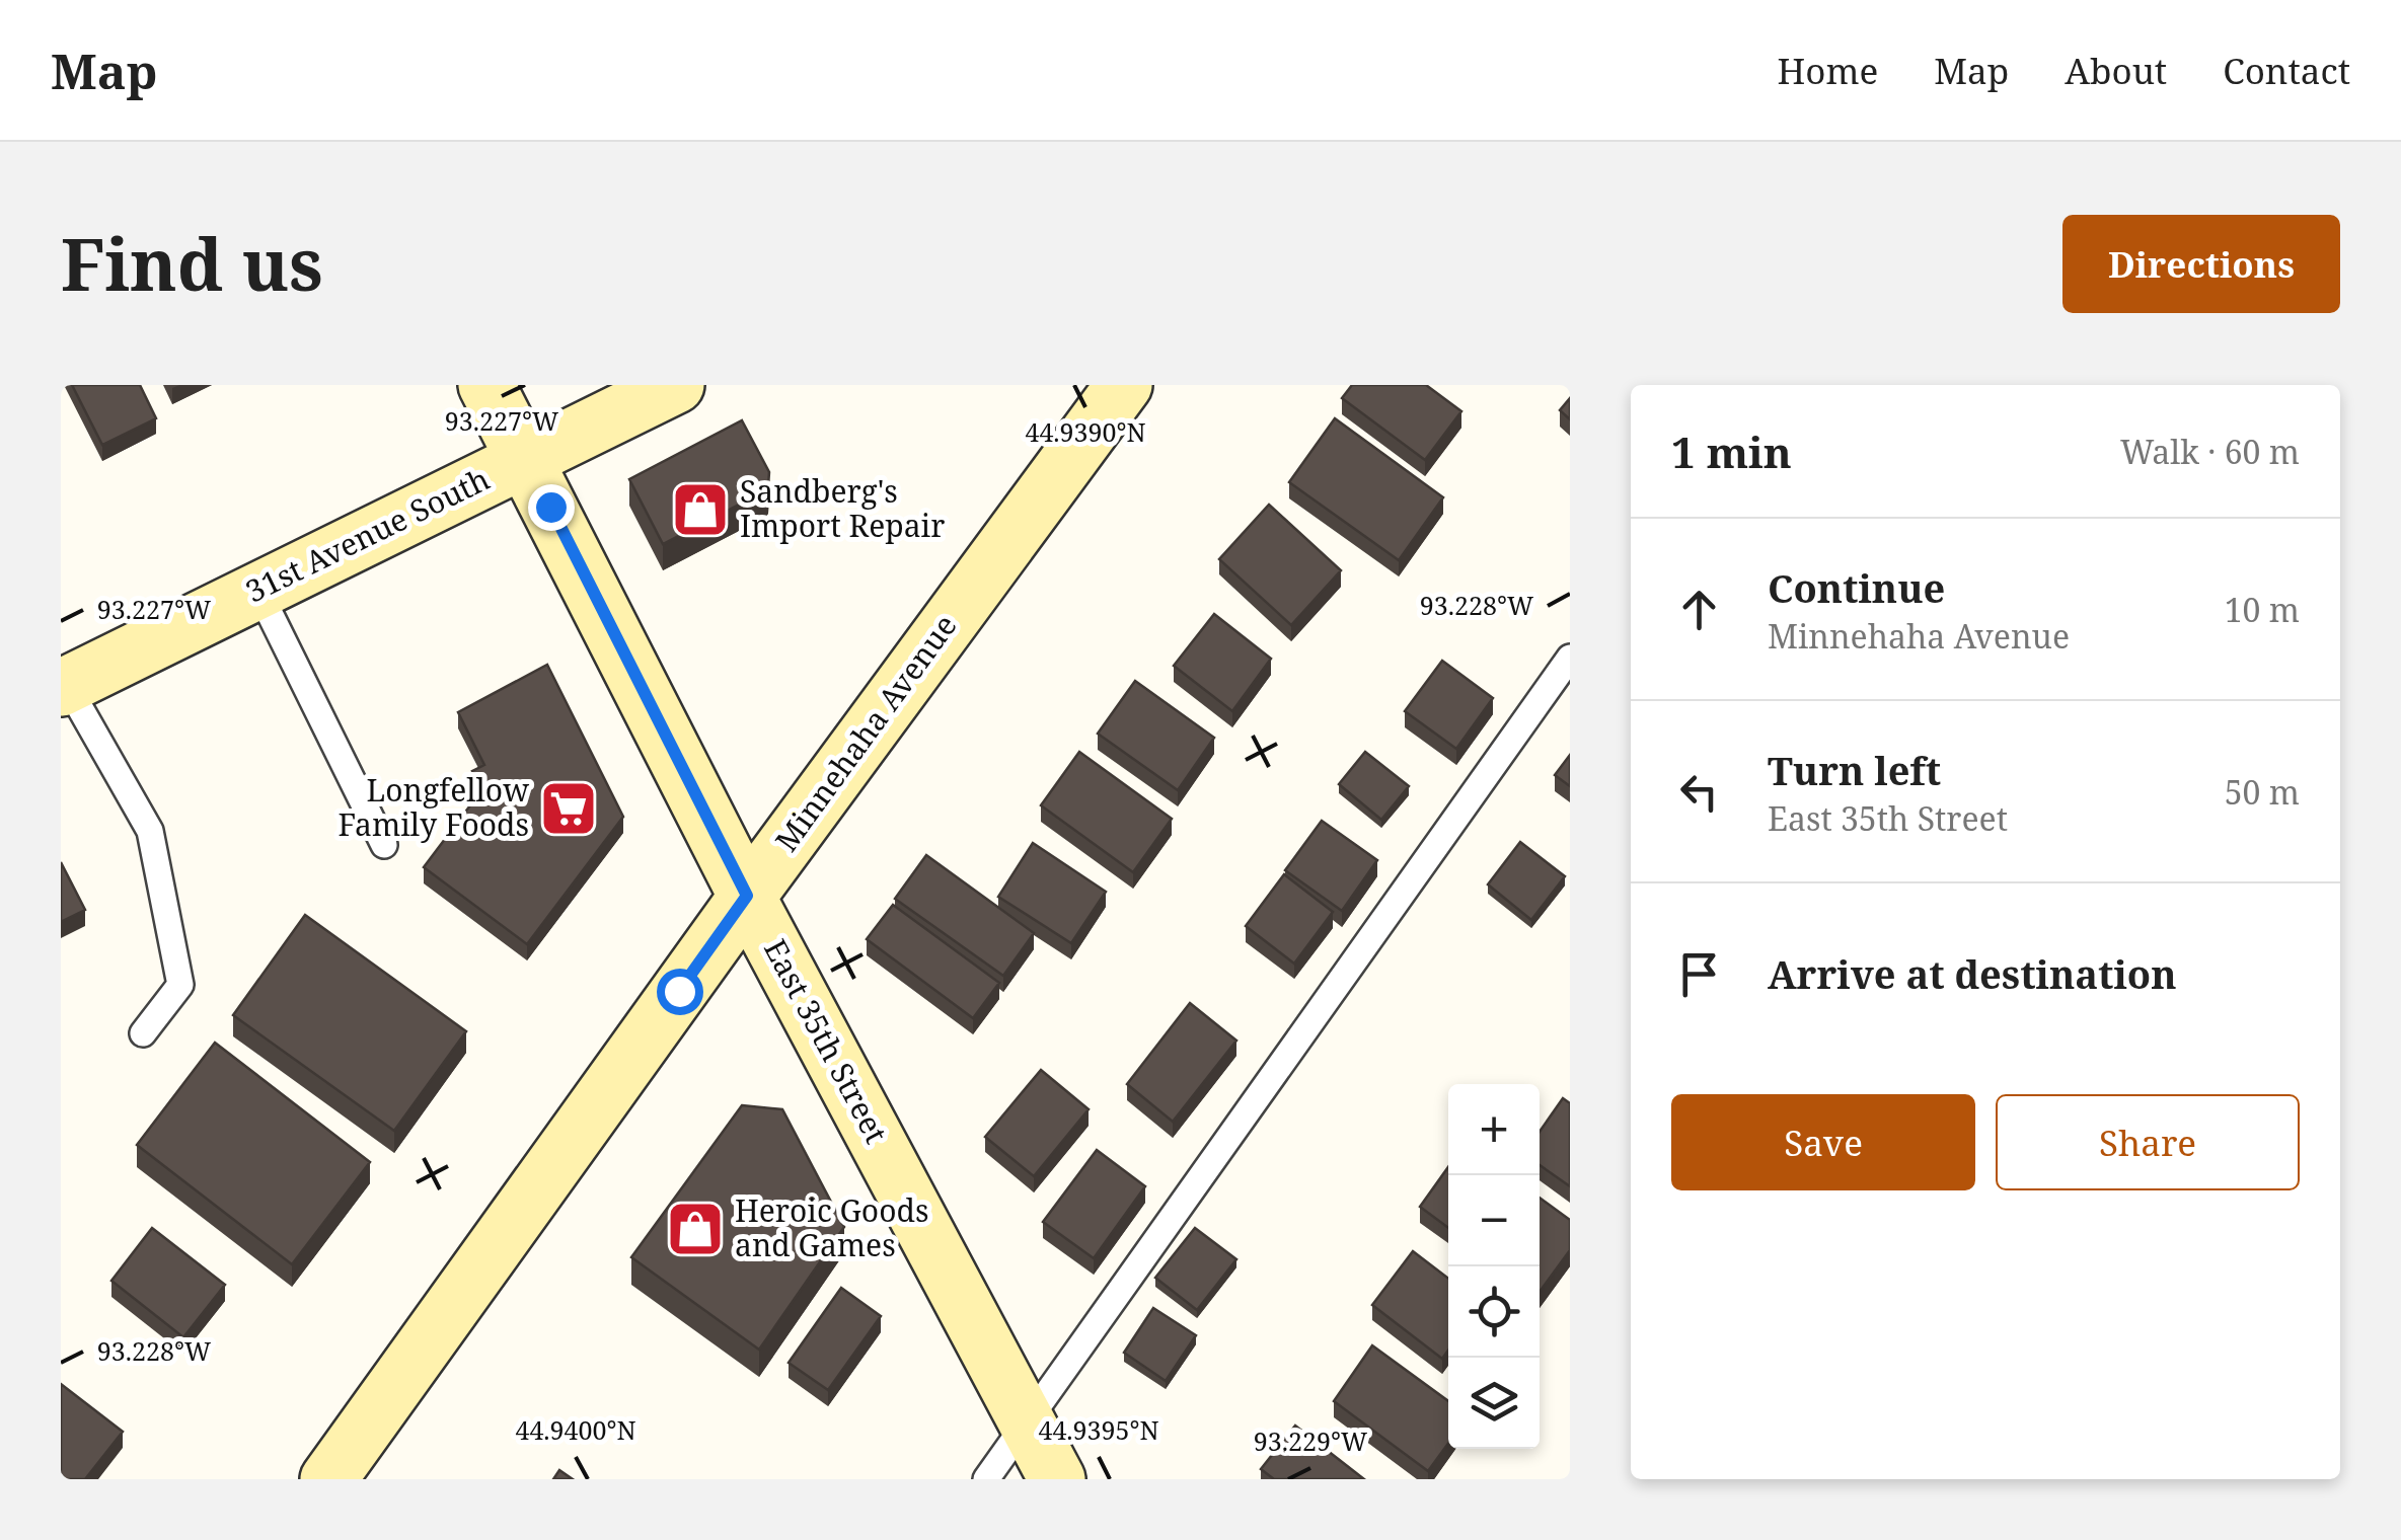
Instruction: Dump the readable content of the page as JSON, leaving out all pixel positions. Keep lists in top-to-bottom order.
{
  "streets": {
    "street": ["31st Avenue South", "Minnehaha Avenue", "East 35th Street"]
  },
  "crossings": [
    ["31st Avenue South", "East 35th Street"],
    ["Minnehaha Avenue", "East 35th Street"]
  ],
  "places": {
    "shop": ["Sandberg's Import Repair", "Heroic Goods and Games"],
    "supermarket": ["Longfellow Family Foods"]
  },
  "page": {
    "header": "Map",
    "nav": [
      "Home",
      "Map",
      "About",
      "Contact"
    ],
    "title": "Find us",
    "buttons": [
      "Directions",
      ["Save", "Share"]
    ],
    "heading": ["1 min", "Walk · 60 m"],
    "list": [
      ["Continue", "Minnehaha Avenue", "10 m"],
      ["Turn left", "East 35th Street", "50 m"],
      "Arrive at destination"
    ],
    "map_buttons": ["+", "−"]
  },
  "coordinates": [
    "93.227°W",
    "44.9390°N",
    "93.228°W",
    "44.9400°N",
    "44.9395°N",
    "93.229°W"
  ]
}
